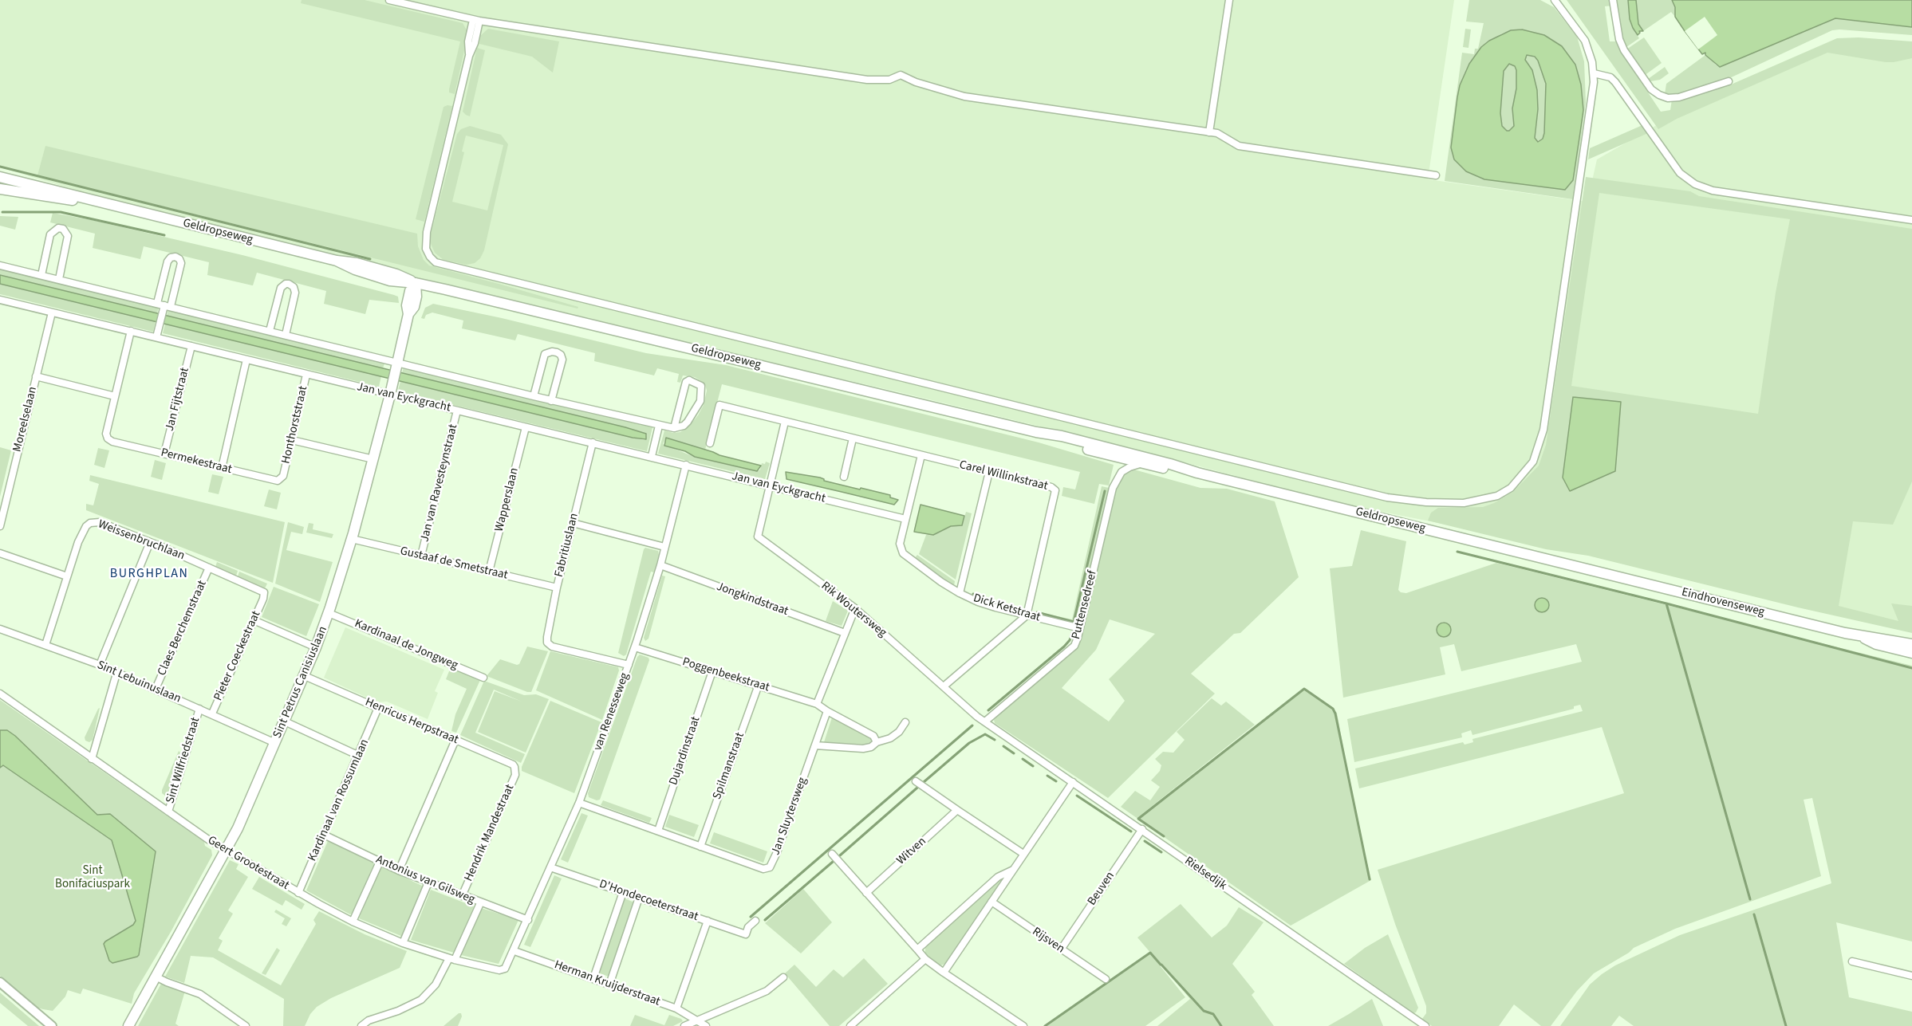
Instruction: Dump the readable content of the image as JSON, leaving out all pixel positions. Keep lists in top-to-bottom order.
{
  "streets": {
    "main road": ["Geldropseweg", "Eindhovenseweg", "Sint Petrus Canisiuslaan"],
    "street": [
      "Jan van Eyckgracht",
      "Jan Fijtstraat",
      "Moreelselaan",
      "Honthorststraat",
      "Permekestraat",
      "Carel Willinkstraat",
      "Jan van Ravesteynstraat",
      "Wapperslaan",
      "Weissenbruchlaan",
      "Fabritiuslaan",
      "Gustaaf de Smetstraat",
      "Jongkindstraat",
      "Puttensedreef",
      "Dick Ketstraat",
      "Rik Woutersweg",
      "Claes Berchemstraat",
      "Kardinaal de Jongweg",
      "Pieter Coeckestraat",
      "Poggenbeekstraat",
      "Sint Lebuinuslaan",
      "van Renesseweg",
      "Henricus Herpstraat",
      "Dujardinstraat",
      "Sint Wilfriedstraat",
      "Spilmanstraat",
      "Kardinaal van Rossumlaan",
      "Jan Sluytersweg",
      "Hendrik Mandestraat",
      "Witven",
      "Geert Grootestraat",
      "Rielsedijk",
      "Antonius van Gilsweg",
      "Beuven",
      "D'Hondecoeterstraat",
      "Rijsven",
      "Herman Kruijderstraat"
    ]
  },
  "crossings": [
    ["Geldropseweg", "Eindhovenseweg"],
    ["Geldropseweg", "Puttensedreef"],
    ["Geldropseweg", "Sint Petrus Canisiuslaan"],
    ["Jan van Eyckgracht", "Jan Fijtstraat"],
    ["Jan van Eyckgracht", "Moreelselaan"],
    ["Jan van Eyckgracht", "Honthorststraat"],
    ["Jan van Eyckgracht", "Jan van Ravesteynstraat"],
    ["Jan van Eyckgracht", "Wapperslaan"],
    ["Jan van Eyckgracht", "Fabritiuslaan"],
    ["Jan van Eyckgracht", "Dick Ketstraat"],
    ["Jan van Eyckgracht", "Rik Woutersweg"],
    ["Jan van Eyckgracht", "Sint Petrus Canisiuslaan"],
    ["Jan van Eyckgracht", "van Renesseweg"],
    ["Jan Fijtstraat", "Permekestraat"],
    ["Honthorststraat", "Permekestraat"],
    ["Carel Willinkstraat", "Dick Ketstraat"],
    ["Jan van Ravesteynstraat", "Gustaaf de Smetstraat"],
    ["Wapperslaan", "Gustaaf de Smetstraat"],
    ["Weissenbruchlaan", "Claes Berchemstraat"],
    ["Weissenbruchlaan", "Pieter Coeckestraat"],
    ["Fabritiuslaan", "Gustaaf de Smetstraat"],
    ["Fabritiuslaan", "van Renesseweg"],
    ["Gustaaf de Smetstraat", "Sint Petrus Canisiuslaan"],
    ["Jongkindstraat", "van Renesseweg"],
    ["Puttensedreef", "Dick Ketstraat"],
    ["Puttensedreef", "Rik Woutersweg"],
    ["Puttensedreef", "Rielsedijk"],
    ["Rik Woutersweg", "Rielsedijk"],
    ["Claes Berchemstraat", "Sint Lebuinuslaan"],
    ["Kardinaal de Jongweg", "Sint Petrus Canisiuslaan"],
    ["Pieter Coeckestraat", "Sint Lebuinuslaan"],
    ["Poggenbeekstraat", "van Renesseweg"],
    ["Poggenbeekstraat", "Dujardinstraat"],
    ["Poggenbeekstraat", "Spilmanstraat"],
    ["Sint Lebuinuslaan", "Sint Petrus Canisiuslaan"],
    ["Sint Lebuinuslaan", "Sint Wilfriedstraat"],
    ["Sint Petrus Canisiuslaan", "Henricus Herpstraat"],
    ["Sint Petrus Canisiuslaan", "Geert Grootestraat"],
    ["van Renesseweg", "Jan Sluytersweg"],
    ["van Renesseweg", "Geert Grootestraat"],
    ["van Renesseweg", "Antonius van Gilsweg"],
    ["van Renesseweg", "D'Hondecoeterstraat"],
    ["van Renesseweg", "Herman Kruijderstraat"],
    ["Henricus Herpstraat", "Kardinaal van Rossumlaan"],
    ["Henricus Herpstraat", "Hendrik Mandestraat"],
    ["Dujardinstraat", "Jan Sluytersweg"],
    ["Sint Wilfriedstraat", "Geert Grootestraat"],
    ["Spilmanstraat", "Jan Sluytersweg"],
    ["Kardinaal van Rossumlaan", "Geert Grootestraat"],
    ["Kardinaal van Rossumlaan", "Antonius van Gilsweg"],
    ["Hendrik Mandestraat", "Antonius van Gilsweg"],
    ["Geert Grootestraat", "Herman Kruijderstraat"],
    ["Rielsedijk", "Beuven"],
    ["Beuven", "Rijsven"]
  ],
  "districts": ["BURGHPLAN"],
  "parks": ["Sint Bonifaciuspark"]
}
